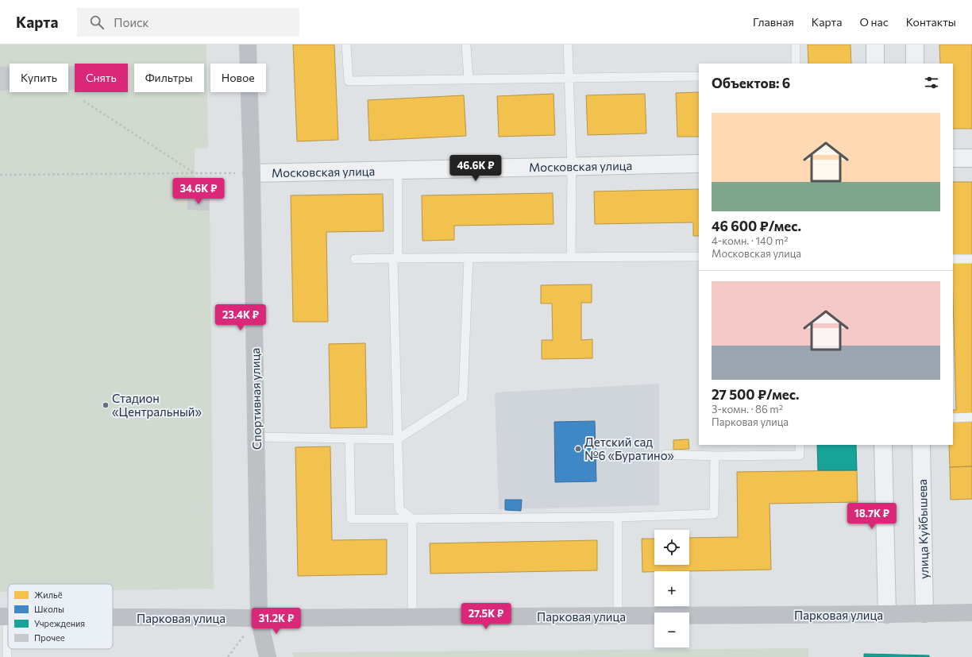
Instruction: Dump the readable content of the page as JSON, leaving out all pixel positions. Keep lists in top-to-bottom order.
{
  "streets": {
    "street": [
      "Московская улица",
      "Спортивная улица",
      "улица Куйбышева",
      "Парковая улица"
    ]
  },
  "crossings": [
    ["Московская улица", "Спортивная улица"],
    ["Спортивная улица", "Парковая улица"],
    ["улица Куйбышева", "Парковая улица"]
  ],
  "places": ["Стадион «Центральный»", "Детский сад №6 «Буратино»"],
  "legend": [
    "Жильё",
    "Школы",
    "Учреждения",
    "Прочее"
  ],
  "page": {
    "header": "Карта",
    "search": "Поиск",
    "nav": [
      "Главная",
      "Карта",
      "О нас",
      "Контакты"
    ],
    "chip": [
      "Купить",
      "Снять",
      "Фильтры",
      "Новое"
    ],
    "heading": "Объектов: 6",
    "list": [
      {
        "name": "46 600 ₽/мес.",
        "note": "4-комн. · 140 m² · Московская улица"
      },
      {
        "name": "27 500 ₽/мес.",
        "note": "3-комн. · 86 m² · Парковая улица"
      }
    ],
    "price": [
      "46.6K ₽",
      "34.6K ₽",
      "23.4K ₽",
      "18.7K ₽",
      "27.5K ₽",
      "31.2K ₽"
    ],
    "map_buttons": ["+", "−"]
  }
}
